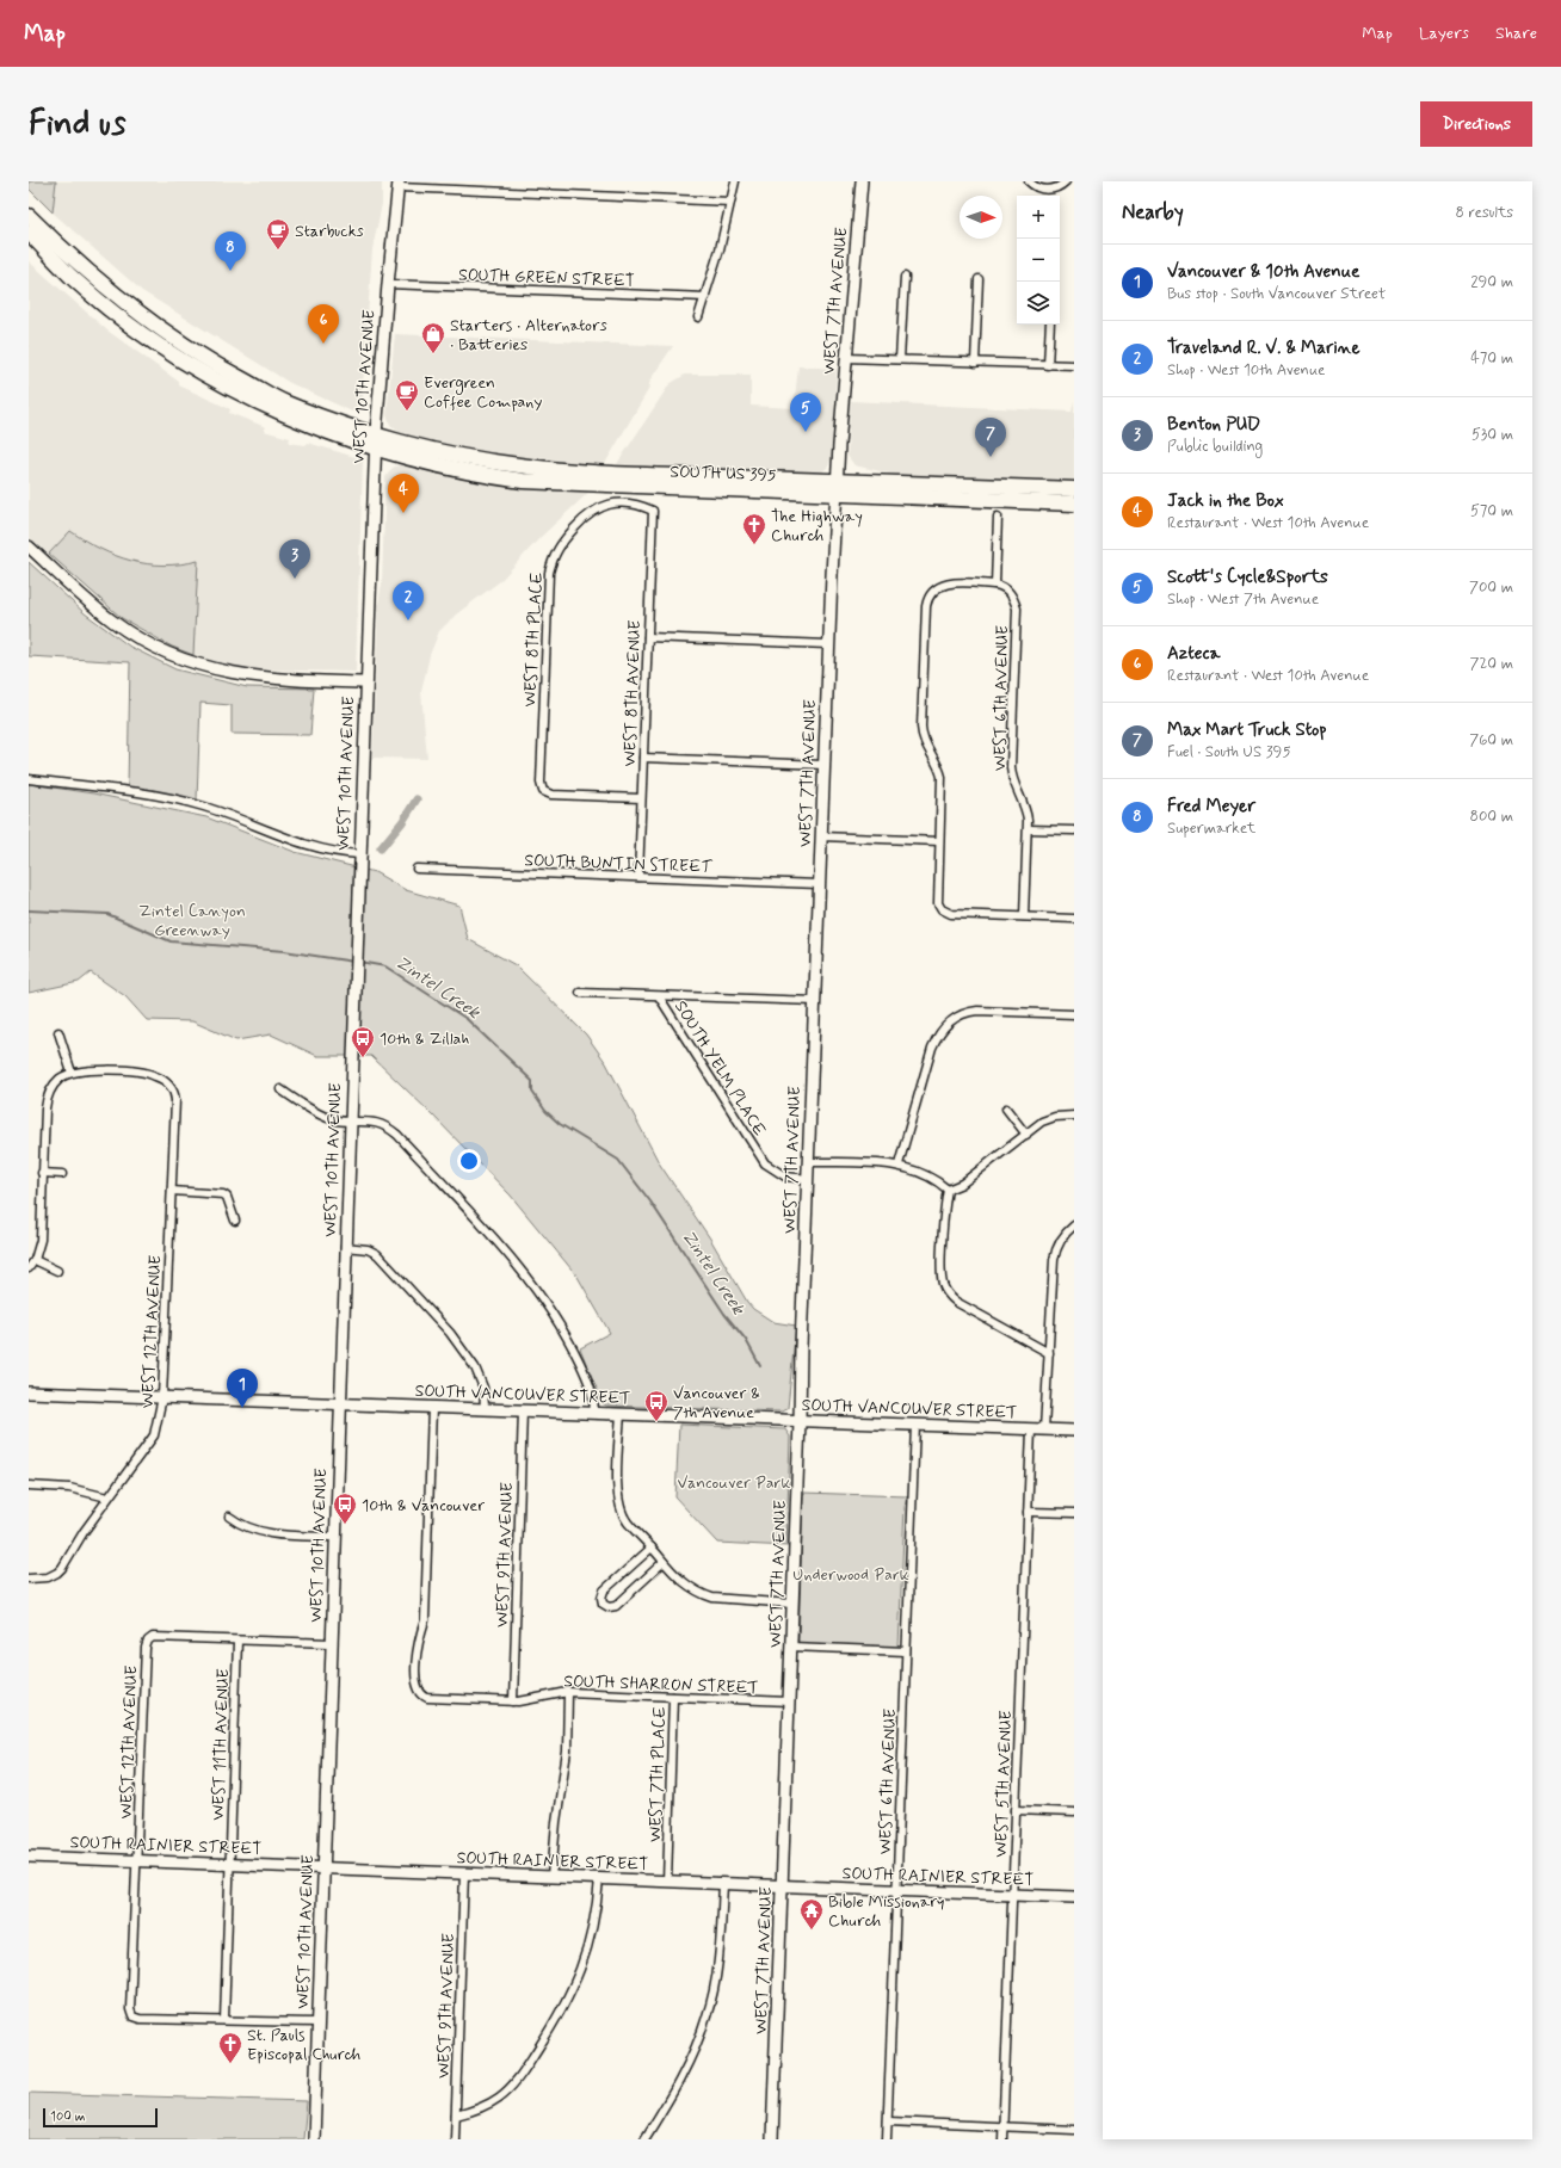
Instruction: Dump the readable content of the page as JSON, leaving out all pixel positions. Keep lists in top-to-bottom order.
{
  "streets": {
    "highway": ["SOUTH US 395"],
    "street": [
      "SOUTH GREEN STREET",
      "WEST 7TH AVENUE",
      "WEST 10TH AVENUE",
      "WEST 8TH PLACE",
      "WEST 8TH AVENUE",
      "WEST 6TH AVENUE",
      "SOUTH BUNTIN STREET",
      "SOUTH YELM PLACE",
      "WEST 12TH AVENUE",
      "SOUTH VANCOUVER STREET",
      "WEST 9TH AVENUE",
      "SOUTH SHARRON STREET",
      "WEST 11TH AVENUE",
      "WEST 7TH PLACE",
      "WEST 5TH AVENUE",
      "SOUTH RAINIER STREET"
    ]
  },
  "crossings": [
    ["SOUTH GREEN STREET", "WEST 10TH AVENUE"],
    ["WEST 7TH AVENUE", "SOUTH US 395"],
    ["WEST 7TH AVENUE", "SOUTH BUNTIN STREET"],
    ["WEST 7TH AVENUE", "SOUTH YELM PLACE"],
    ["WEST 7TH AVENUE", "SOUTH VANCOUVER STREET"],
    ["WEST 7TH AVENUE", "SOUTH SHARRON STREET"],
    ["WEST 7TH AVENUE", "SOUTH RAINIER STREET"],
    ["WEST 10TH AVENUE", "SOUTH US 395"],
    ["WEST 10TH AVENUE", "SOUTH VANCOUVER STREET"],
    ["WEST 10TH AVENUE", "SOUTH RAINIER STREET"],
    ["WEST 8TH PLACE", "WEST 8TH AVENUE"],
    ["WEST 8TH AVENUE", "SOUTH BUNTIN STREET"],
    ["WEST 6TH AVENUE", "SOUTH VANCOUVER STREET"],
    ["WEST 6TH AVENUE", "SOUTH RAINIER STREET"],
    ["WEST 12TH AVENUE", "SOUTH VANCOUVER STREET"],
    ["WEST 12TH AVENUE", "WEST 11TH AVENUE"],
    ["WEST 12TH AVENUE", "SOUTH RAINIER STREET"],
    ["SOUTH VANCOUVER STREET", "WEST 9TH AVENUE"],
    ["SOUTH VANCOUVER STREET", "SOUTH SHARRON STREET"],
    ["SOUTH VANCOUVER STREET", "WEST 5TH AVENUE"],
    ["WEST 9TH AVENUE", "SOUTH SHARRON STREET"],
    ["WEST 9TH AVENUE", "SOUTH RAINIER STREET"],
    ["SOUTH SHARRON STREET", "WEST 7TH PLACE"],
    ["WEST 11TH AVENUE", "SOUTH RAINIER STREET"],
    ["WEST 7TH PLACE", "SOUTH RAINIER STREET"],
    ["WEST 5TH AVENUE", "SOUTH RAINIER STREET"]
  ],
  "water": ["Zintel Creek"],
  "parks": ["Zintel Canyon Greenway", "Vancouver Park", "Underwood Park"],
  "places": {
    "cafe": ["Starbucks", "Evergreen Coffee Company"],
    "shop": ["Starters · Alternators · Batteries"],
    "church": ["The Highway Church", "St. Pauls Episcopal Church"],
    "bus stop": ["10th & Zillah", "Vancouver & 7th Avenue", "10th & Vancouver"],
    "temple": ["Bible Missionary Church"]
  },
  "scale_bar": "100 m",
  "north": "right",
  "page": {
    "header": "Map",
    "nav": ["Map", "Layers", "Share"],
    "buttons": "Directions",
    "title": "Find us",
    "heading": ["Nearby", "8 results"],
    "map_buttons": ["+", "−"],
    "pins": [
      "8",
      "6",
      "5",
      "7",
      "4",
      "3",
      "2",
      "1"
    ],
    "list": [
      {
        "mark": "1",
        "name": "Vancouver & 10th Avenue",
        "note": "Bus stop · South Vancouver Street",
        "value": "290 m"
      },
      {
        "mark": "2",
        "name": "Traveland R. V. & Marine",
        "note": "Shop · West 10th Avenue",
        "value": "470 m"
      },
      {
        "mark": "3",
        "name": "Benton PUD",
        "note": "Public building",
        "value": "530 m"
      },
      {
        "mark": "4",
        "name": "Jack in the Box",
        "note": "Restaurant · West 10th Avenue",
        "value": "570 m"
      },
      {
        "mark": "5",
        "name": "Scott's Cycle&Sports",
        "note": "Shop · West 7th Avenue",
        "value": "700 m"
      },
      {
        "mark": "6",
        "name": "Azteca",
        "note": "Restaurant · West 10th Avenue",
        "value": "720 m"
      },
      {
        "mark": "7",
        "name": "Max Mart Truck Stop",
        "note": "Fuel · South US 395",
        "value": "760 m"
      },
      {
        "mark": "8",
        "name": "Fred Meyer",
        "note": "Supermarket",
        "value": "800 m"
      }
    ],
    "scale": "100 m"
  }
}
